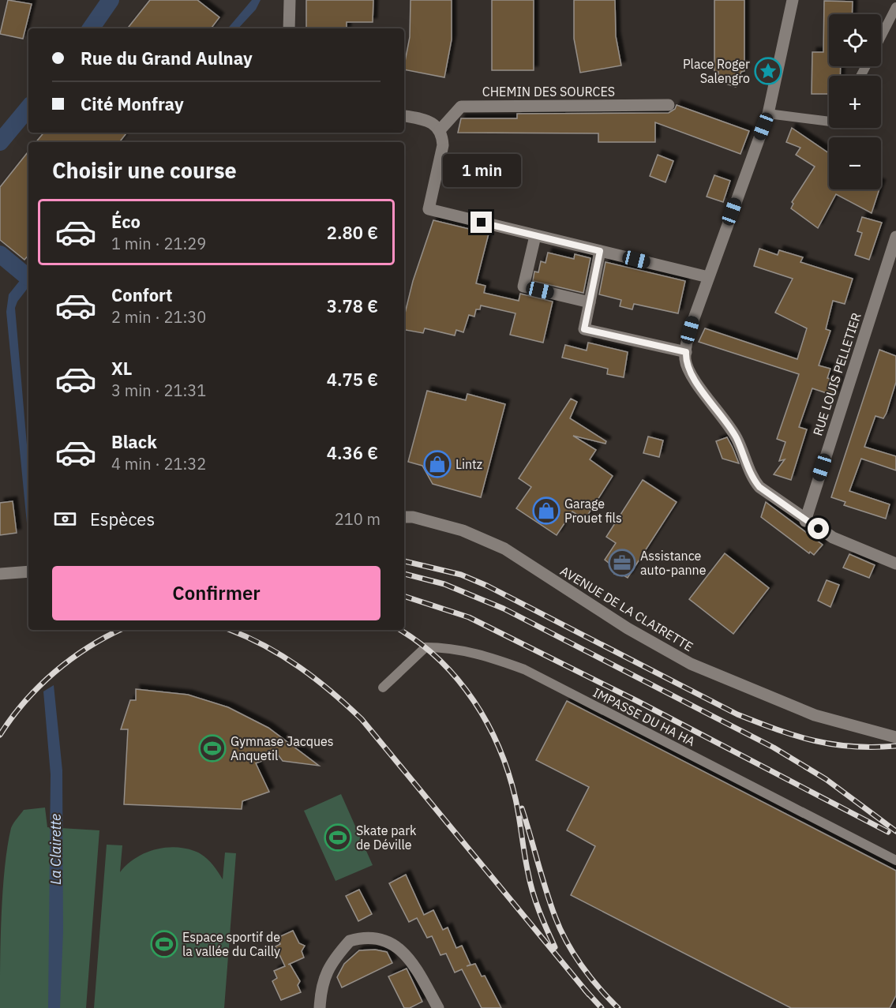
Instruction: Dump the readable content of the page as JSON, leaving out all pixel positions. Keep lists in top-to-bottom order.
{
  "streets": {
    "street": ["CHEMIN DES SOURCES", "RUE LOUIS PELLETIER", "AVENUE DE LA CLAIRETTE"],
    "lane": ["IMPASSE DU HA HA"]
  },
  "water": ["La Clairette"],
  "places": {
    "place": ["Place Roger Salengro"],
    "shop": ["Lintz", "Garage Prouet fils"],
    "office": ["Assistance auto-panne"],
    "sports": ["Gymnase Jacques Anquetil", "Skate park de Déville", "Espace sportif de la vallée du Cailly"]
  },
  "page": {
    "map_buttons": ["+", "−"],
    "banner": ["Rue du Grand Aulnay", "Cité Monfray"],
    "heading": "Choisir une course",
    "bubble": "1 min",
    "list": [
      {
        "name": "Éco",
        "note": "1 min · 21:29",
        "value": "2.80 €"
      },
      {
        "name": "Confort",
        "note": "2 min · 21:30",
        "value": "3.78 €"
      },
      {
        "name": "XL",
        "note": "3 min · 21:31",
        "value": "4.75 €"
      },
      {
        "name": "Black",
        "note": "4 min · 21:32",
        "value": "4.36 €"
      }
    ],
    "pay": ["Espèces", "210 m"],
    "buttons": "Confirmer"
  }
}
